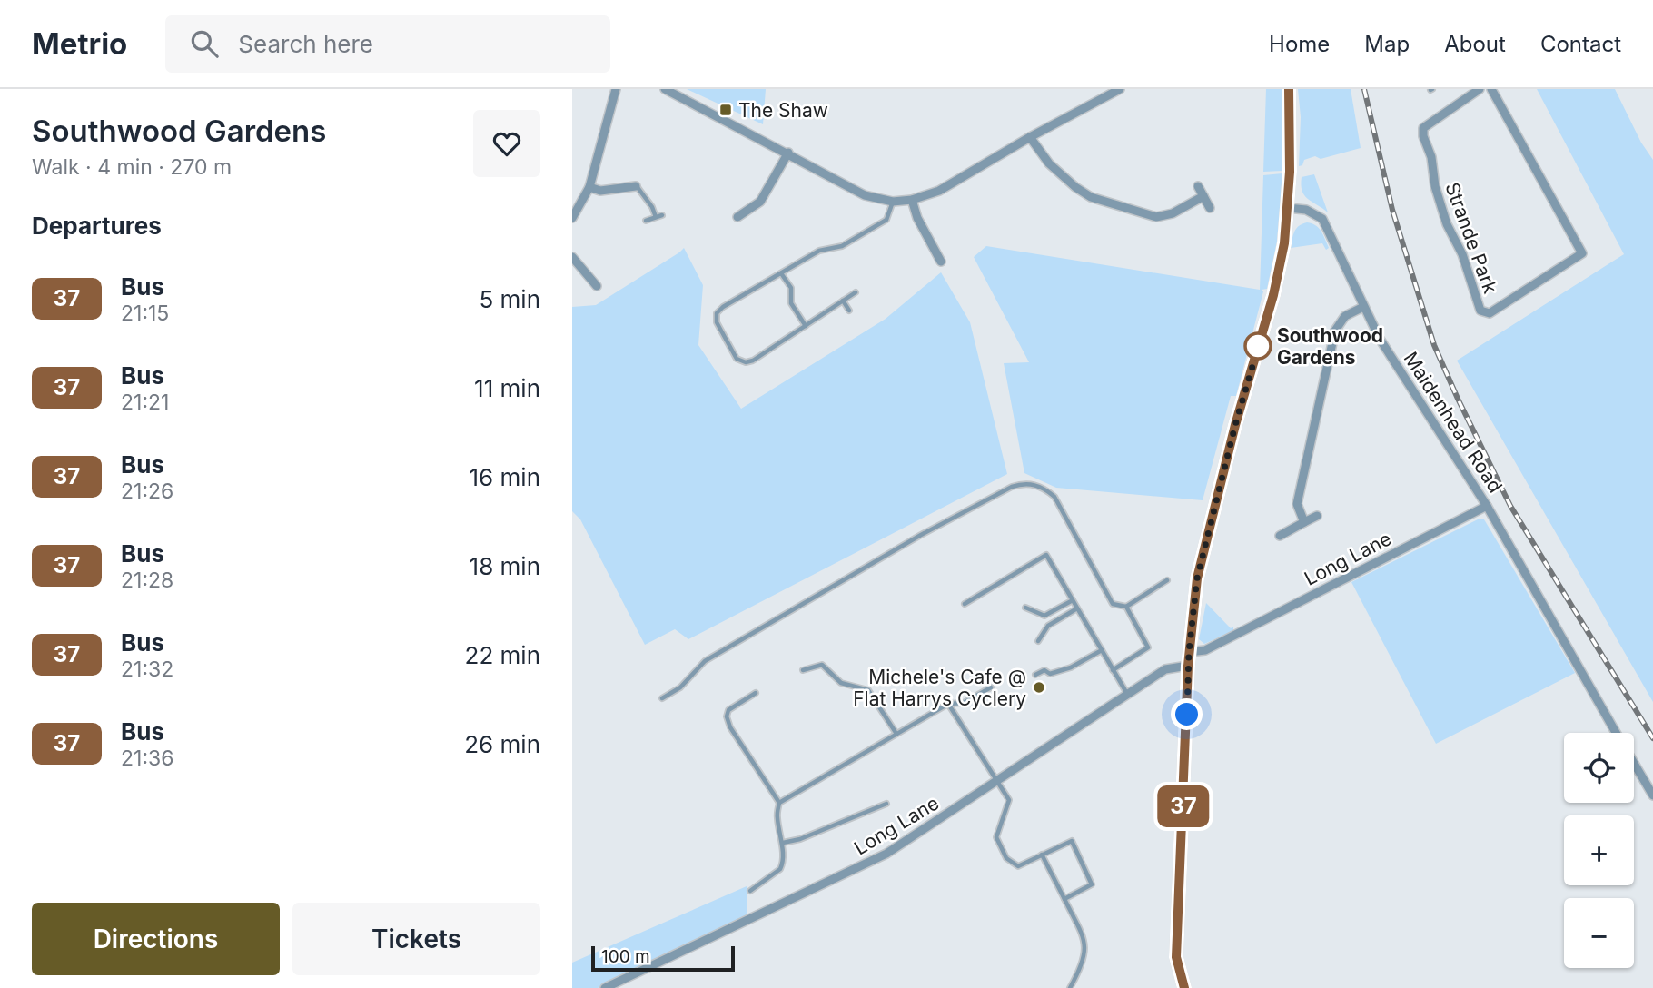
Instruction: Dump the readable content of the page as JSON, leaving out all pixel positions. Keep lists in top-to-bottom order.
{
  "streets": {
    "street": ["Strande Park", "Maidenhead Road", "Long Lane"]
  },
  "crossings": [
    ["Maidenhead Road", "Long Lane"]
  ],
  "places": {
    "transit": ["The Shaw"],
    "other": ["Southwood Gardens", "Michele's Cafe @ Flat Harrys Cyclery"]
  },
  "lines": ["bus line 37"],
  "scale_bar": "100 m",
  "page": {
    "header": "Metrio",
    "search": "Search here",
    "nav": [
      "Home",
      "Map",
      "About",
      "Contact"
    ],
    "heading": [
      ["Southwood Gardens", "Walk · 4 min · 270 m"],
      "Departures"
    ],
    "on_map": "37",
    "list": [
      {
        "mark": "37",
        "name": "Bus",
        "note": "21:15",
        "value": "5 min"
      },
      {
        "mark": "37",
        "name": "Bus",
        "note": "21:21",
        "value": "11 min"
      },
      {
        "mark": "37",
        "name": "Bus",
        "note": "21:26",
        "value": "16 min"
      },
      {
        "mark": "37",
        "name": "Bus",
        "note": "21:28",
        "value": "18 min"
      },
      {
        "mark": "37",
        "name": "Bus",
        "note": "21:32",
        "value": "22 min"
      },
      {
        "mark": "37",
        "name": "Bus",
        "note": "21:36",
        "value": "26 min"
      }
    ],
    "map_buttons": ["+", "−"],
    "buttons": ["Directions", "Tickets"],
    "scale": "100 m"
  }
}
